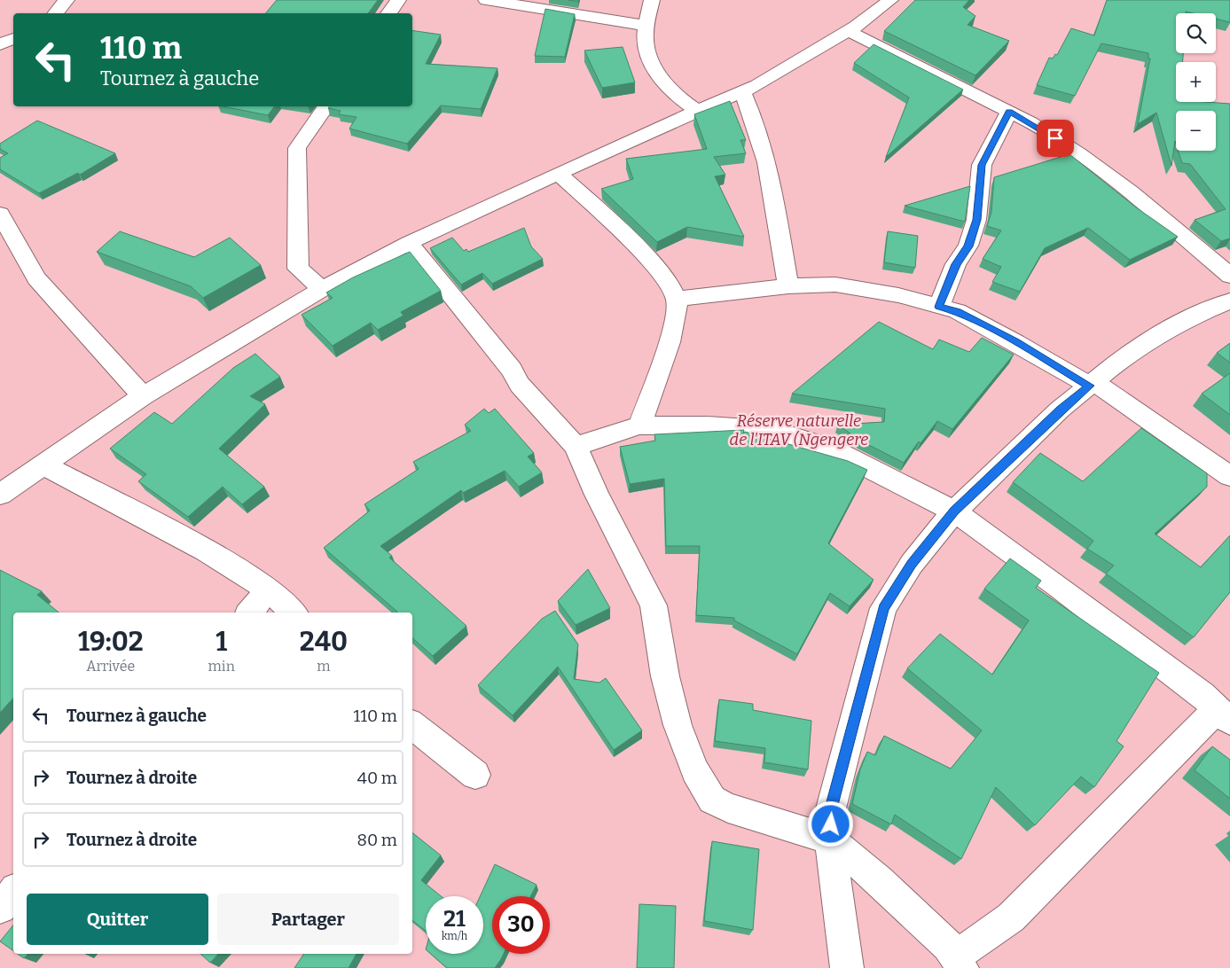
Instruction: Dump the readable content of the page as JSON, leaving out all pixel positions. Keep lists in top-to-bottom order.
{
  "parks": ["Réserve naturelle de l'ITAV (Ngengere"],
  "page": {
    "map_buttons": ["+", "−"],
    "turn": ["110 m", "Tournez à gauche"],
    "eta": [
      "19:02",
      "Arrivée",
      "1",
      "min",
      "240",
      "m"
    ],
    "list": [
      {
        "name": "Tournez à gauche",
        "value": "110 m"
      },
      {
        "name": "Tournez à droite",
        "value": "40 m"
      },
      {
        "name": "Tournez à droite",
        "value": "80 m"
      }
    ],
    "buttons": ["Quitter", "Partager"],
    "speed": "21 km/h",
    "limit": "30"
  }
}
